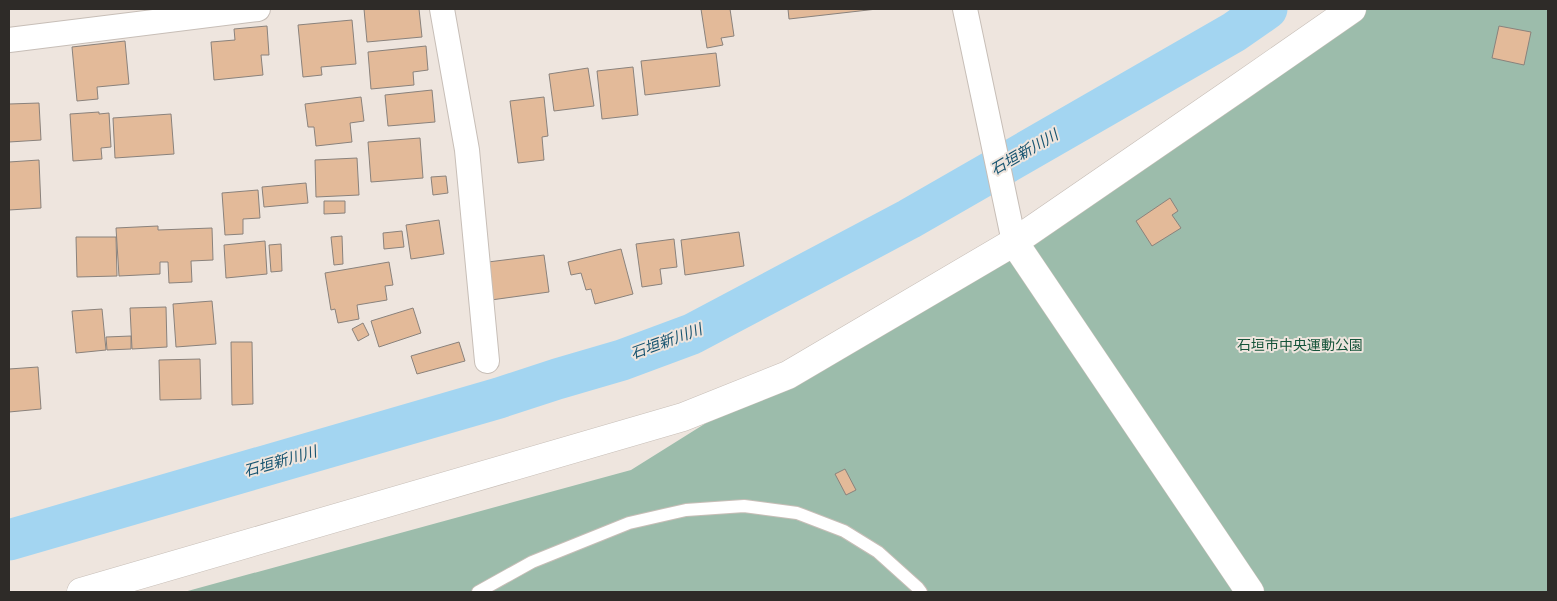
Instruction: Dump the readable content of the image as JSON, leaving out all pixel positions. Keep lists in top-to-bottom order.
{
  "water": ["石垣新川川"],
  "parks": ["石垣市中央運動公園"]
}
